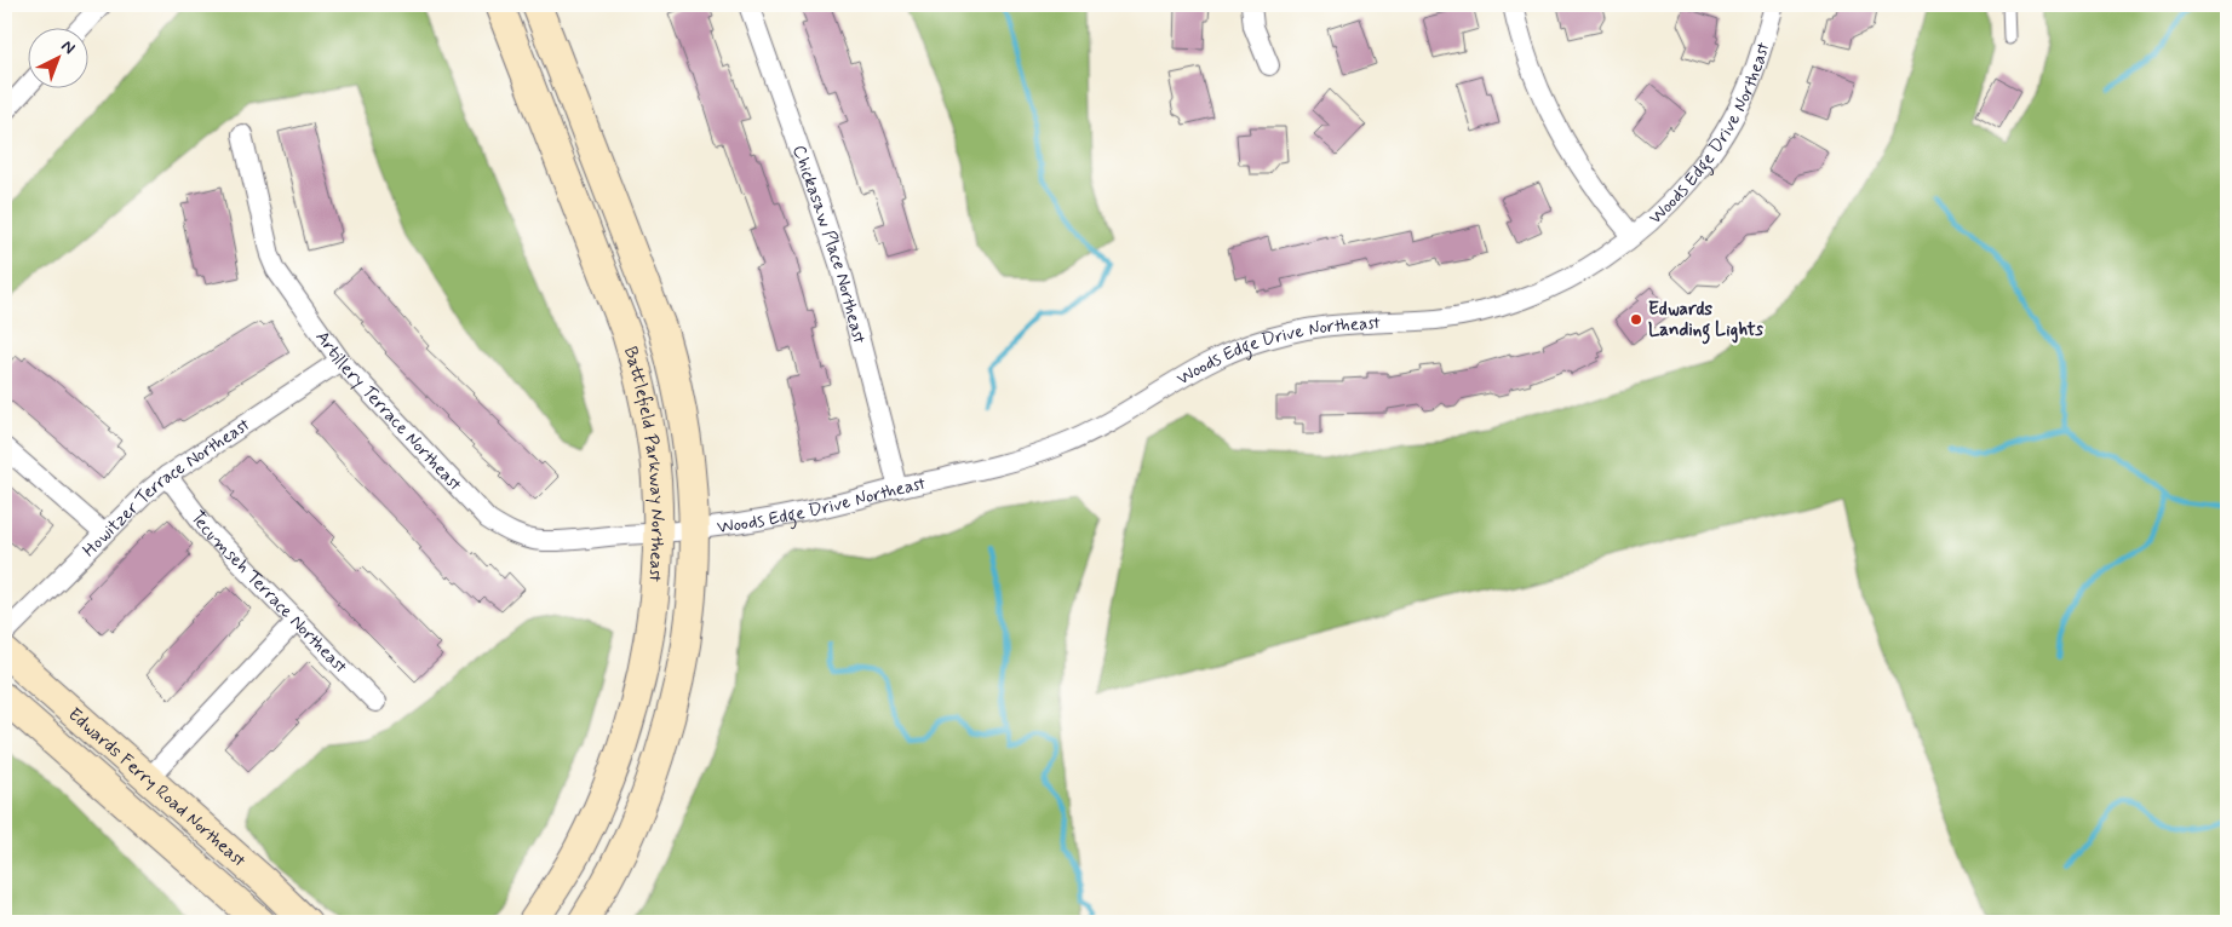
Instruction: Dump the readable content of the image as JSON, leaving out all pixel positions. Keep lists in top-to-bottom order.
{
  "streets": {
    "main road": ["Battlefield Parkway Northeast", "Edwards Ferry Road Northeast"],
    "street": [
      "Woods Edge Drive Northeast",
      "Chickasaw Place Northeast",
      "Artillery Terrace Northeast",
      "Howitzer Terrace Northeast",
      "Tecumseh Terrace Northeast"
    ]
  },
  "crossings": [
    ["Woods Edge Drive Northeast", "Chickasaw Place Northeast"],
    ["Woods Edge Drive Northeast", "Artillery Terrace Northeast"],
    ["Woods Edge Drive Northeast", "Battlefield Parkway Northeast"],
    ["Artillery Terrace Northeast", "Battlefield Parkway Northeast"],
    ["Artillery Terrace Northeast", "Howitzer Terrace Northeast"],
    ["Howitzer Terrace Northeast", "Tecumseh Terrace Northeast"]
  ],
  "places": ["Edwards Landing Lights"],
  "north": "top right"
}
